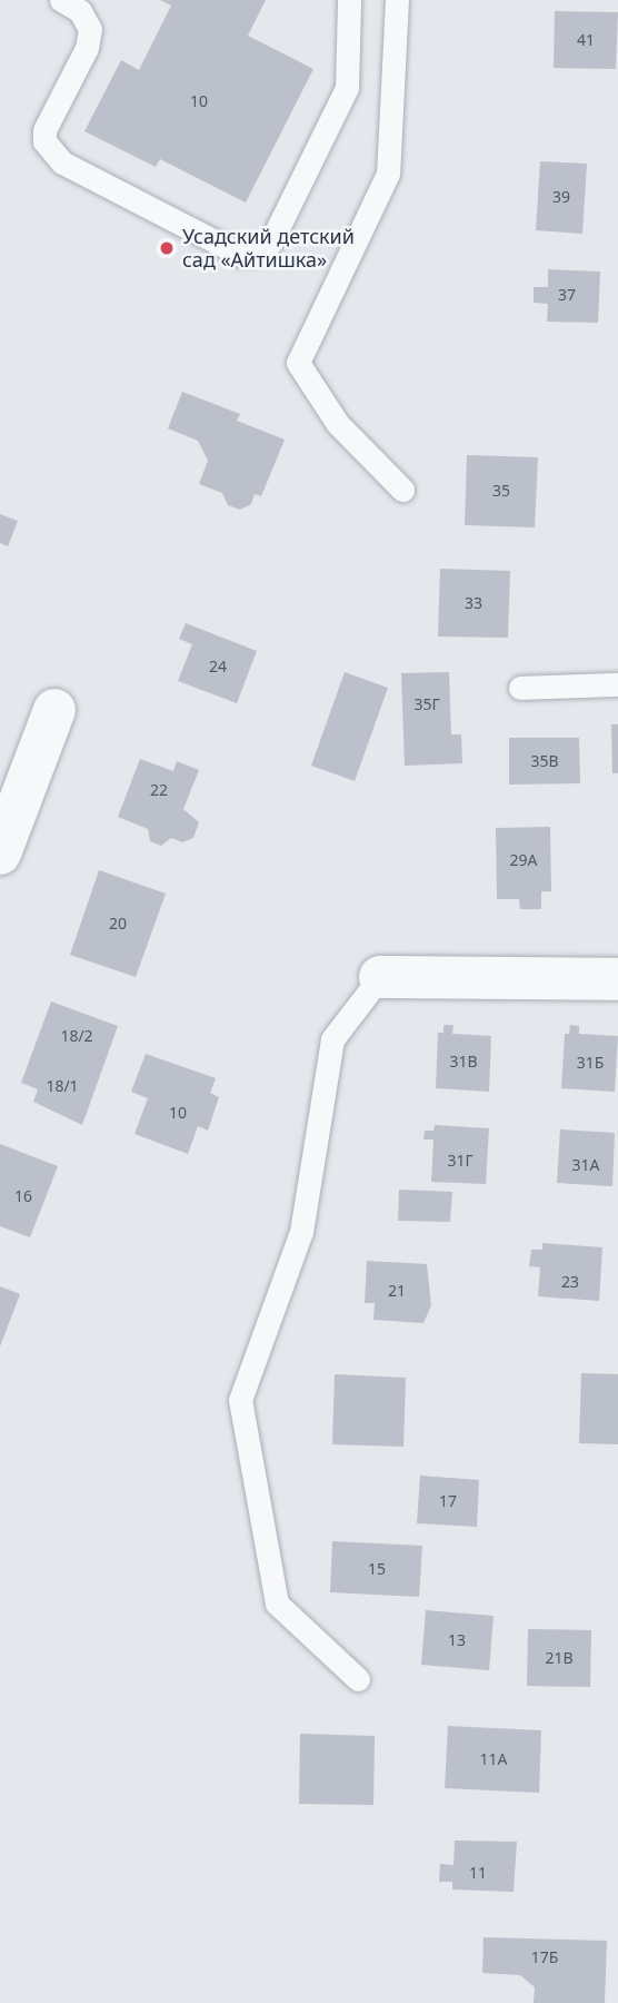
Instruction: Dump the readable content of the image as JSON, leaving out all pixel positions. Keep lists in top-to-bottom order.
{
  "places": ["Усадский детский сад «Айтишка»"],
  "house_numbers": [
    "41",
    "10",
    "39",
    "37",
    "35",
    "33",
    "24",
    "35Г",
    "35В",
    "22",
    "29А",
    "20",
    "18/2",
    "31В",
    "31Б",
    "18/1",
    "10",
    "31Г",
    "31А",
    "16",
    "23",
    "21",
    "17",
    "15",
    "13",
    "21В",
    "11А",
    "11",
    "17Б"
  ]
}
